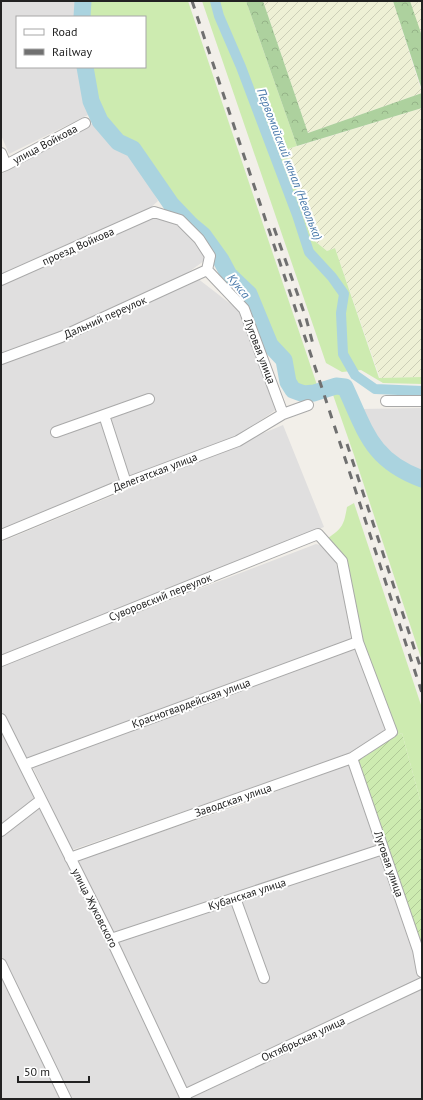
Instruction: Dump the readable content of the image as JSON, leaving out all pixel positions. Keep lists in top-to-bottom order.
{
  "streets": {
    "street": [
      "улица Войкова",
      "проезд Войкова",
      "Дальний переулок",
      "Луговая улица",
      "Делегатская улица",
      "Суворовский переулок",
      "Красногвардейская улица",
      "Заводская улица",
      "Кубанская улица",
      "улица Жуковского",
      "Октябрьская улица"
    ]
  },
  "crossings": [
    ["проезд Войкова", "Дальний переулок"],
    ["проезд Войкова", "Луговая улица"],
    ["Дальний переулок", "Луговая улица"],
    ["Луговая улица", "Делегатская улица"],
    ["Луговая улица", "Заводская улица"],
    ["Луговая улица", "Кубанская улица"],
    ["Суворовский переулок", "Красногвардейская улица"],
    ["Суворовский переулок", "Заводская улица"],
    ["Красногвардейская улица", "Заводская улица"],
    ["Красногвардейская улица", "улица Жуковского"],
    ["Заводская улица", "улица Жуковского"],
    ["Кубанская улица", "улица Жуковского"],
    ["улица Жуковского", "Октябрьская улица"]
  ],
  "water": ["Первомайский канал (Неволька)", "Кукса"],
  "legend": ["Road", "Railway"],
  "scale_bar": "50 m"
}
